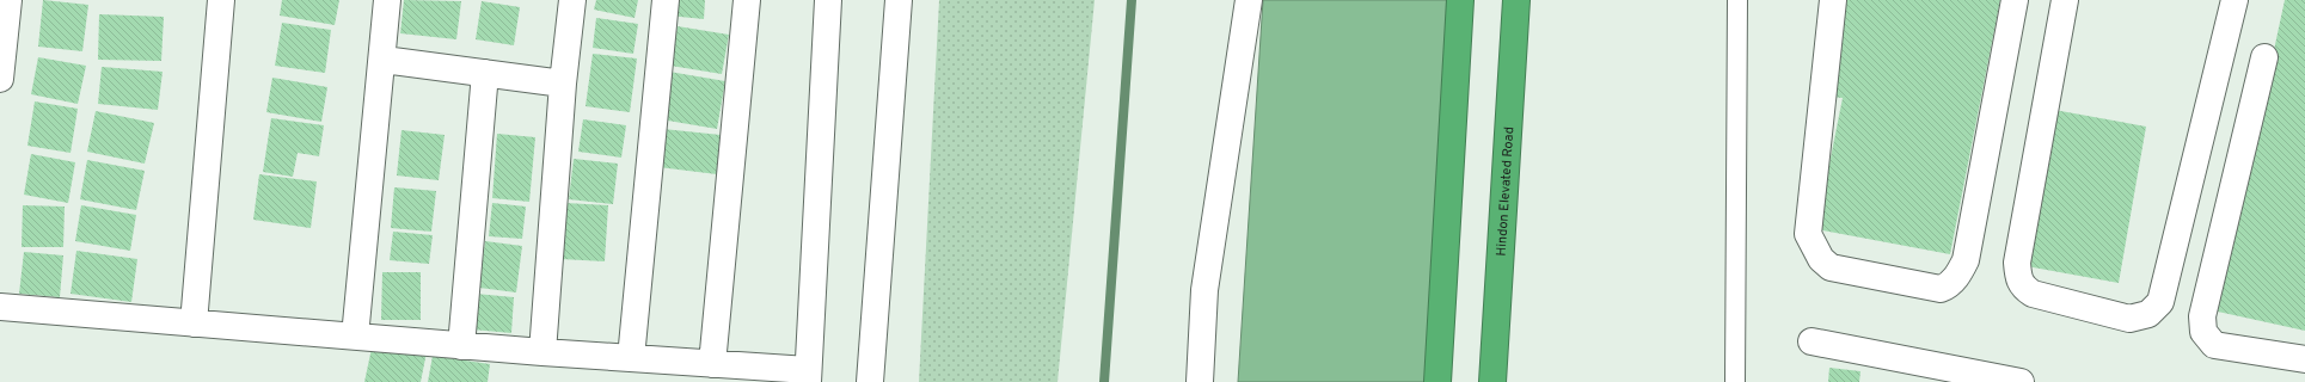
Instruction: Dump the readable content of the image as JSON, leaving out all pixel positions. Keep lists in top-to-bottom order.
{
  "streets": {
    "highway": ["Hindon Elevated Road"]
  }
}
